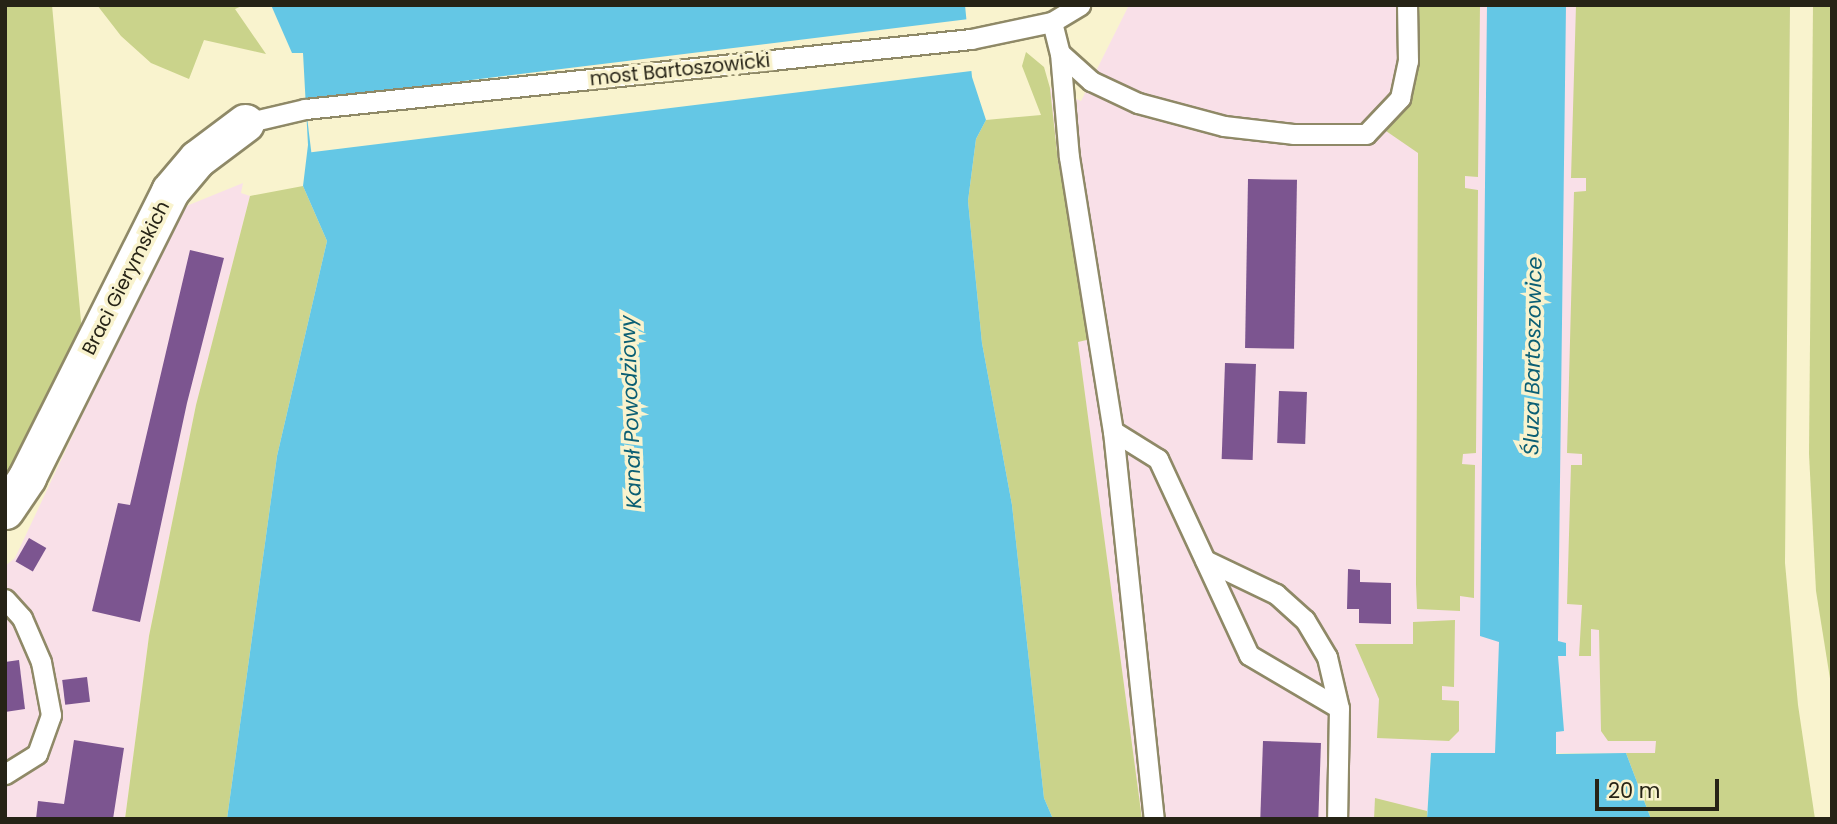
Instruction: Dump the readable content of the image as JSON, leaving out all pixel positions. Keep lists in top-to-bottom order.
{
  "streets": {
    "street": ["Braci Gierymskich"],
    "lane": ["most Bartoszowicki"]
  },
  "crossings": [
    ["most Bartoszowicki", "Braci Gierymskich"]
  ],
  "water": ["Śluza Bartoszowice", "Kanał Powodziowy"],
  "scale_bar": "20 m"
}
